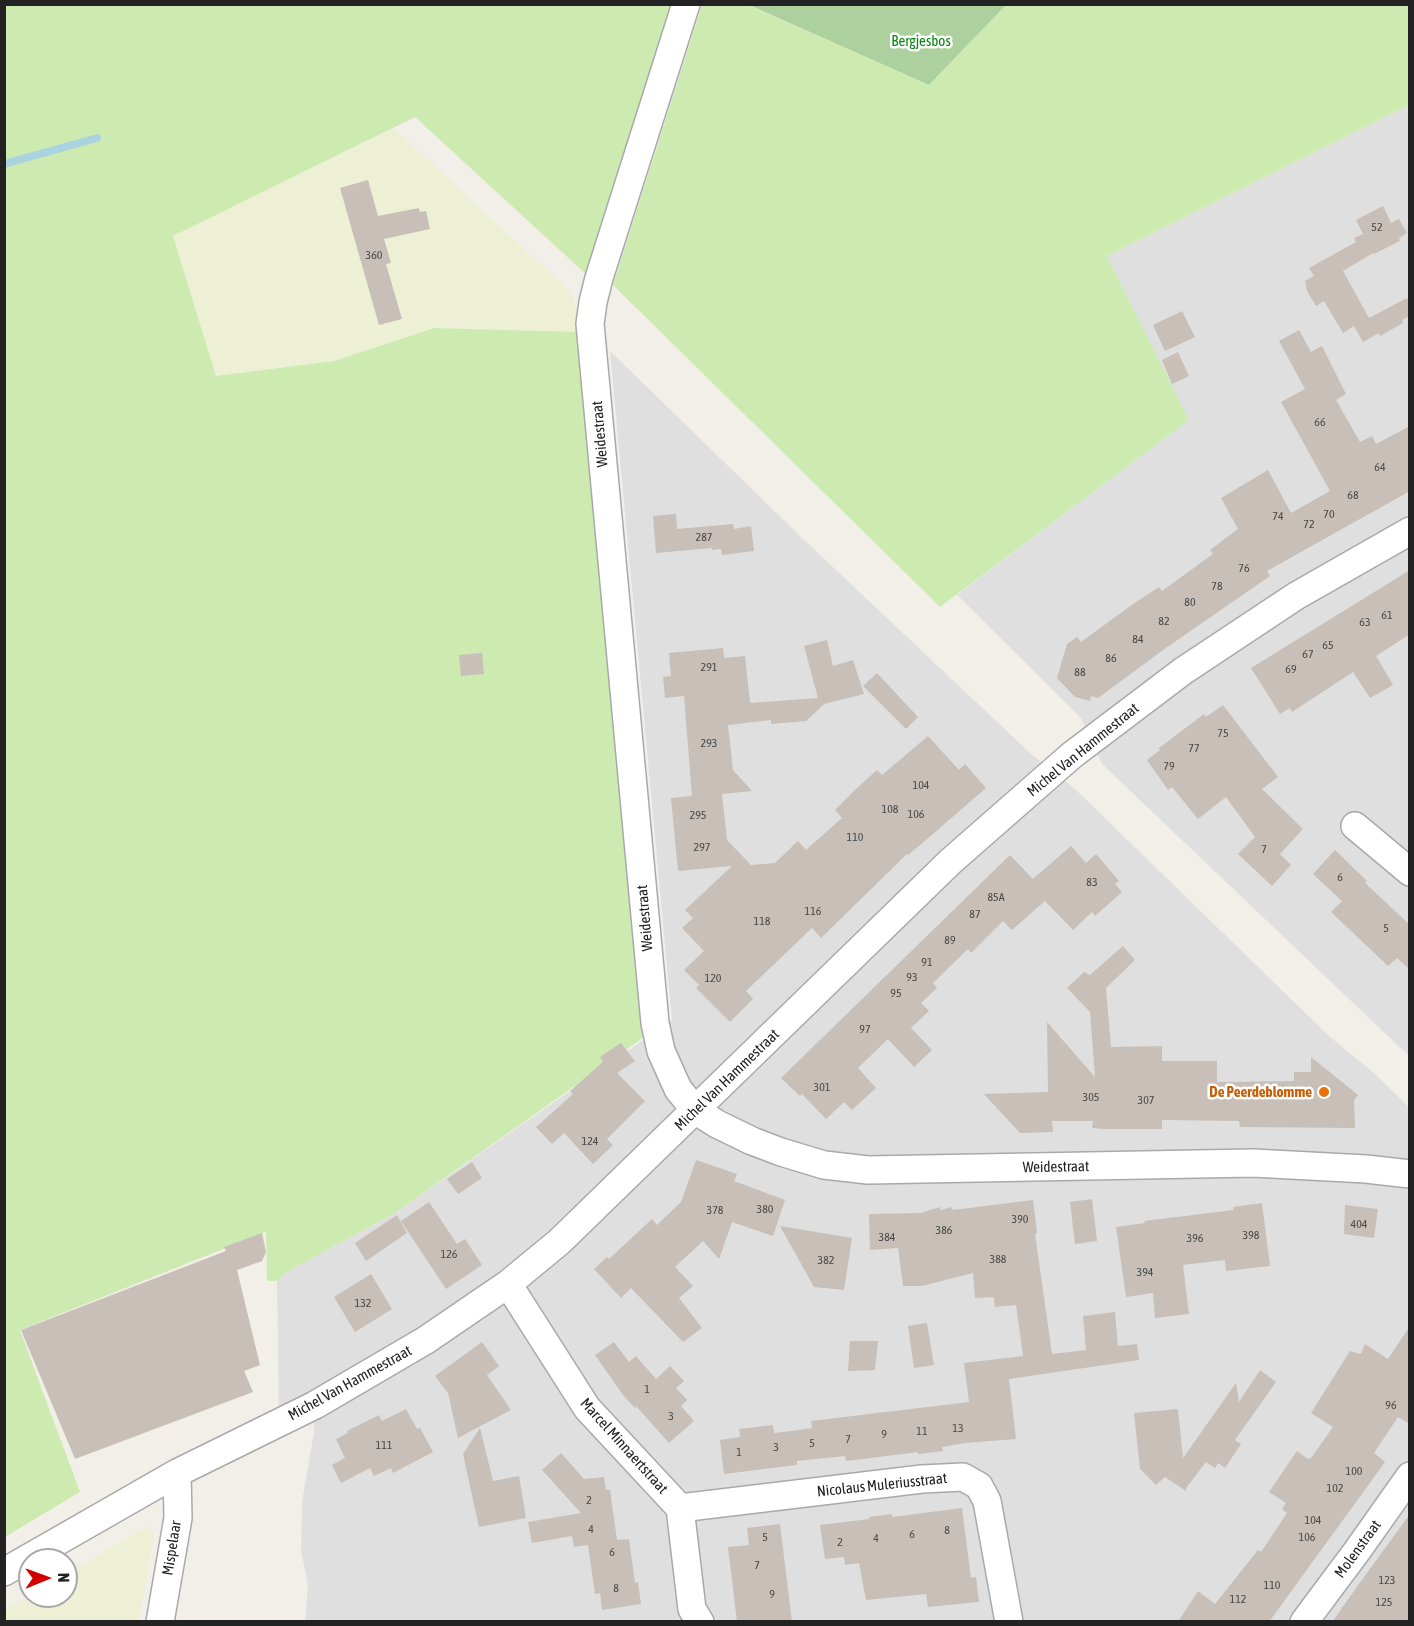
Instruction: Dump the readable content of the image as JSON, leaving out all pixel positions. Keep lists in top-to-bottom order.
{
  "streets": {
    "street": [
      "Weidestraat",
      "Michel Van Hammestraat",
      "Marcel Minnaertstraat",
      "Nicolaus Muleriusstraat",
      "Mispelaar",
      "Molenstraat"
    ]
  },
  "crossings": [
    ["Weidestraat", "Michel Van Hammestraat"],
    ["Michel Van Hammestraat", "Marcel Minnaertstraat"],
    ["Michel Van Hammestraat", "Mispelaar"],
    ["Marcel Minnaertstraat", "Nicolaus Muleriusstraat"]
  ],
  "parks": ["Bergjesbos"],
  "places": ["De Peerdeblomme"],
  "house_numbers": [
    "52",
    "360",
    "66",
    "64",
    "68",
    "70",
    "74",
    "72",
    "287",
    "76",
    "78",
    "80",
    "61",
    "82",
    "63",
    "84",
    "65",
    "67",
    "86",
    "291",
    "69",
    "88",
    "75",
    "293",
    "77",
    "79",
    "104",
    "108",
    "106",
    "295",
    "110",
    "297",
    "7",
    "6",
    "83",
    "85A",
    "116",
    "87",
    "118",
    "5",
    "89",
    "91",
    "93",
    "120",
    "95",
    "97",
    "301",
    "305",
    "307",
    "124",
    "380",
    "378",
    "390",
    "404",
    "386",
    "398",
    "384",
    "396",
    "126",
    "388",
    "382",
    "394",
    "132",
    "1",
    "96",
    "3",
    "13",
    "11",
    "9",
    "7",
    "5",
    "111",
    "3",
    "1",
    "100",
    "102",
    "2",
    "104",
    "4",
    "8",
    "6",
    "5",
    "106",
    "4",
    "2",
    "6",
    "7",
    "123",
    "110",
    "8",
    "9",
    "112",
    "125"
  ],
  "north": "right"
}
